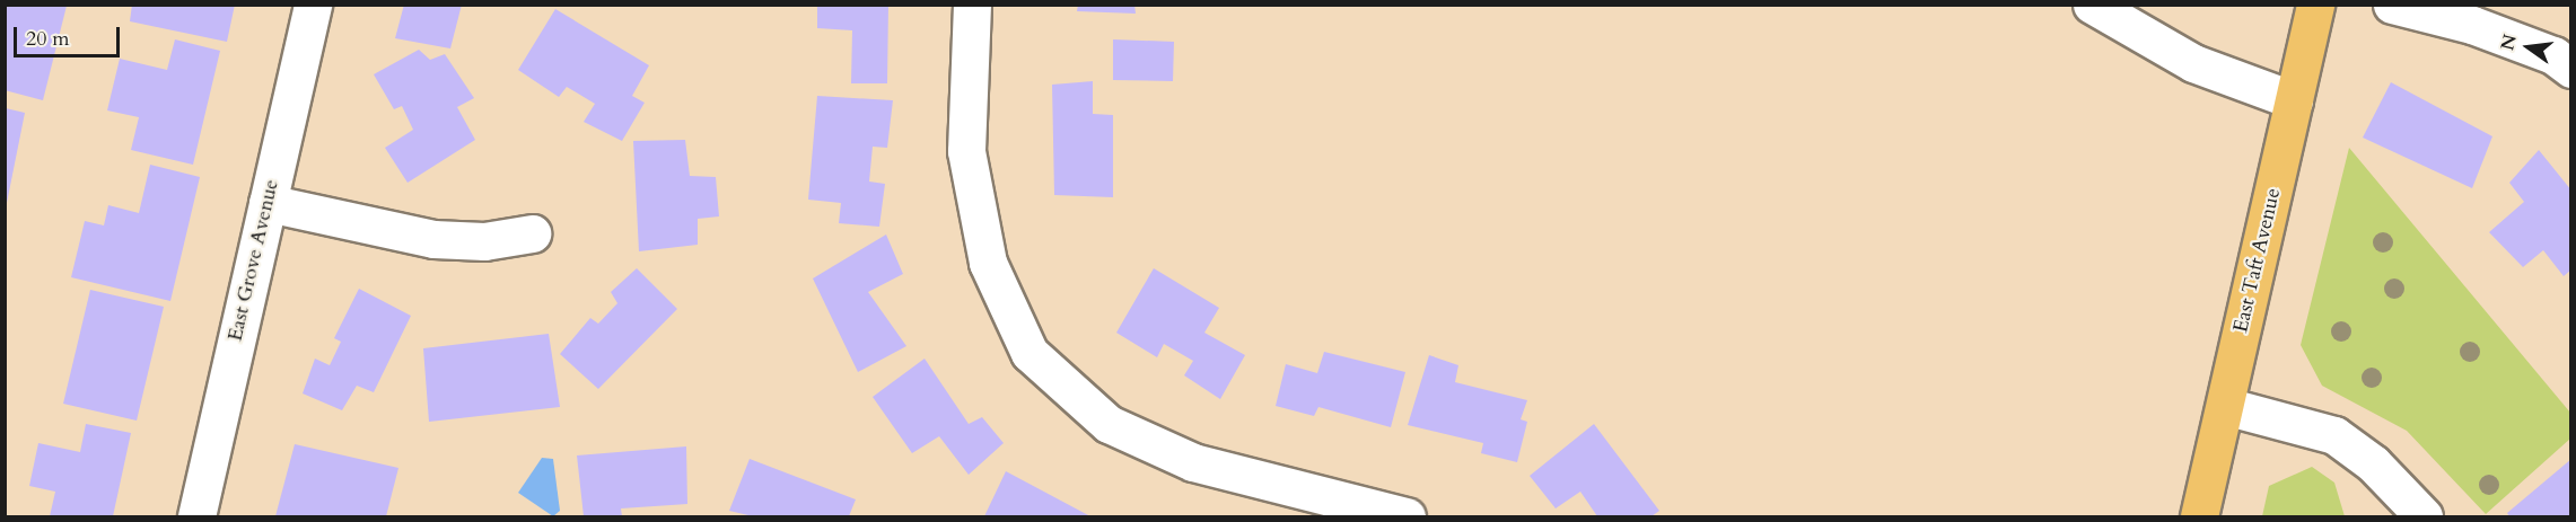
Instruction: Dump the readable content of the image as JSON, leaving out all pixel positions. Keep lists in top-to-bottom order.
{
  "streets": {
    "main road": ["East Taft Avenue"],
    "street": ["East Grove Avenue"]
  },
  "scale_bar": "20 m",
  "north": "left"
}
